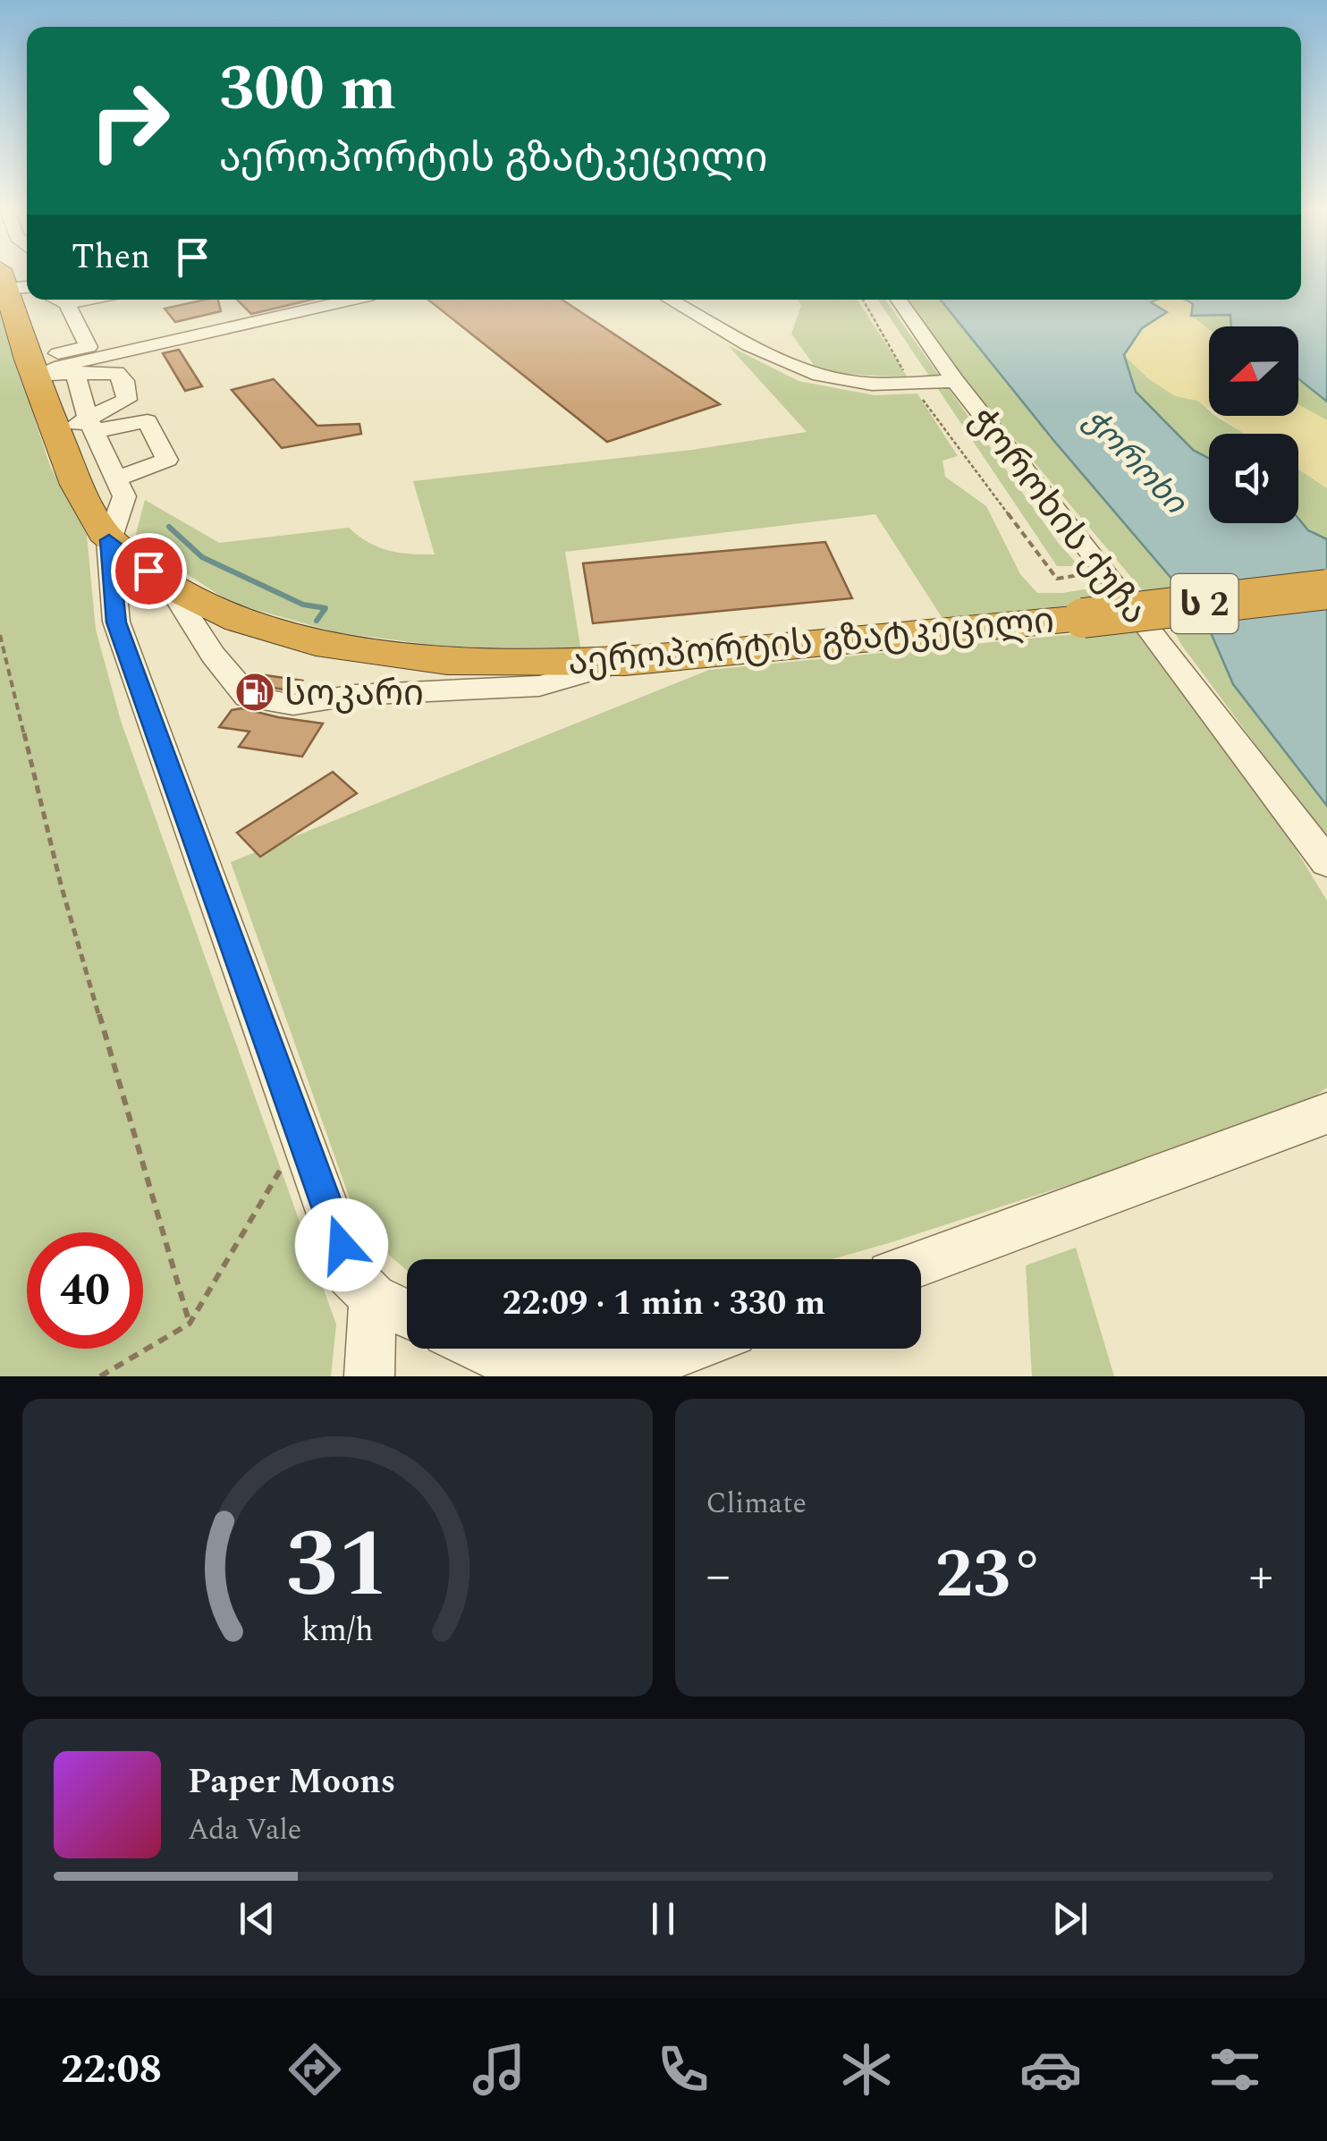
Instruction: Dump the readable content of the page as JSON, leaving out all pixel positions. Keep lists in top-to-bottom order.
{
  "streets": {
    "highway": ["ს 2", "აეროპორტის გზატკეცილი"],
    "street": ["ჭოროხის ქუჩა"]
  },
  "water": ["ჭოროხი"],
  "places": {
    "fuel station": ["სოკარი"]
  },
  "north": "left",
  "page": {
    "turn": ["300 m", "აეროპორტის გზატკეცილი"],
    "then": "Then",
    "limit": "40",
    "trip": "22:09 · 1 min · 330 m",
    "tile": "Climate",
    "heat": ["−", "23°", "+"],
    "song": ["Paper Moons", "Ada Vale"],
    "tabs": "22:08",
    "gauge": ["31", "km/h"]
  }
}
